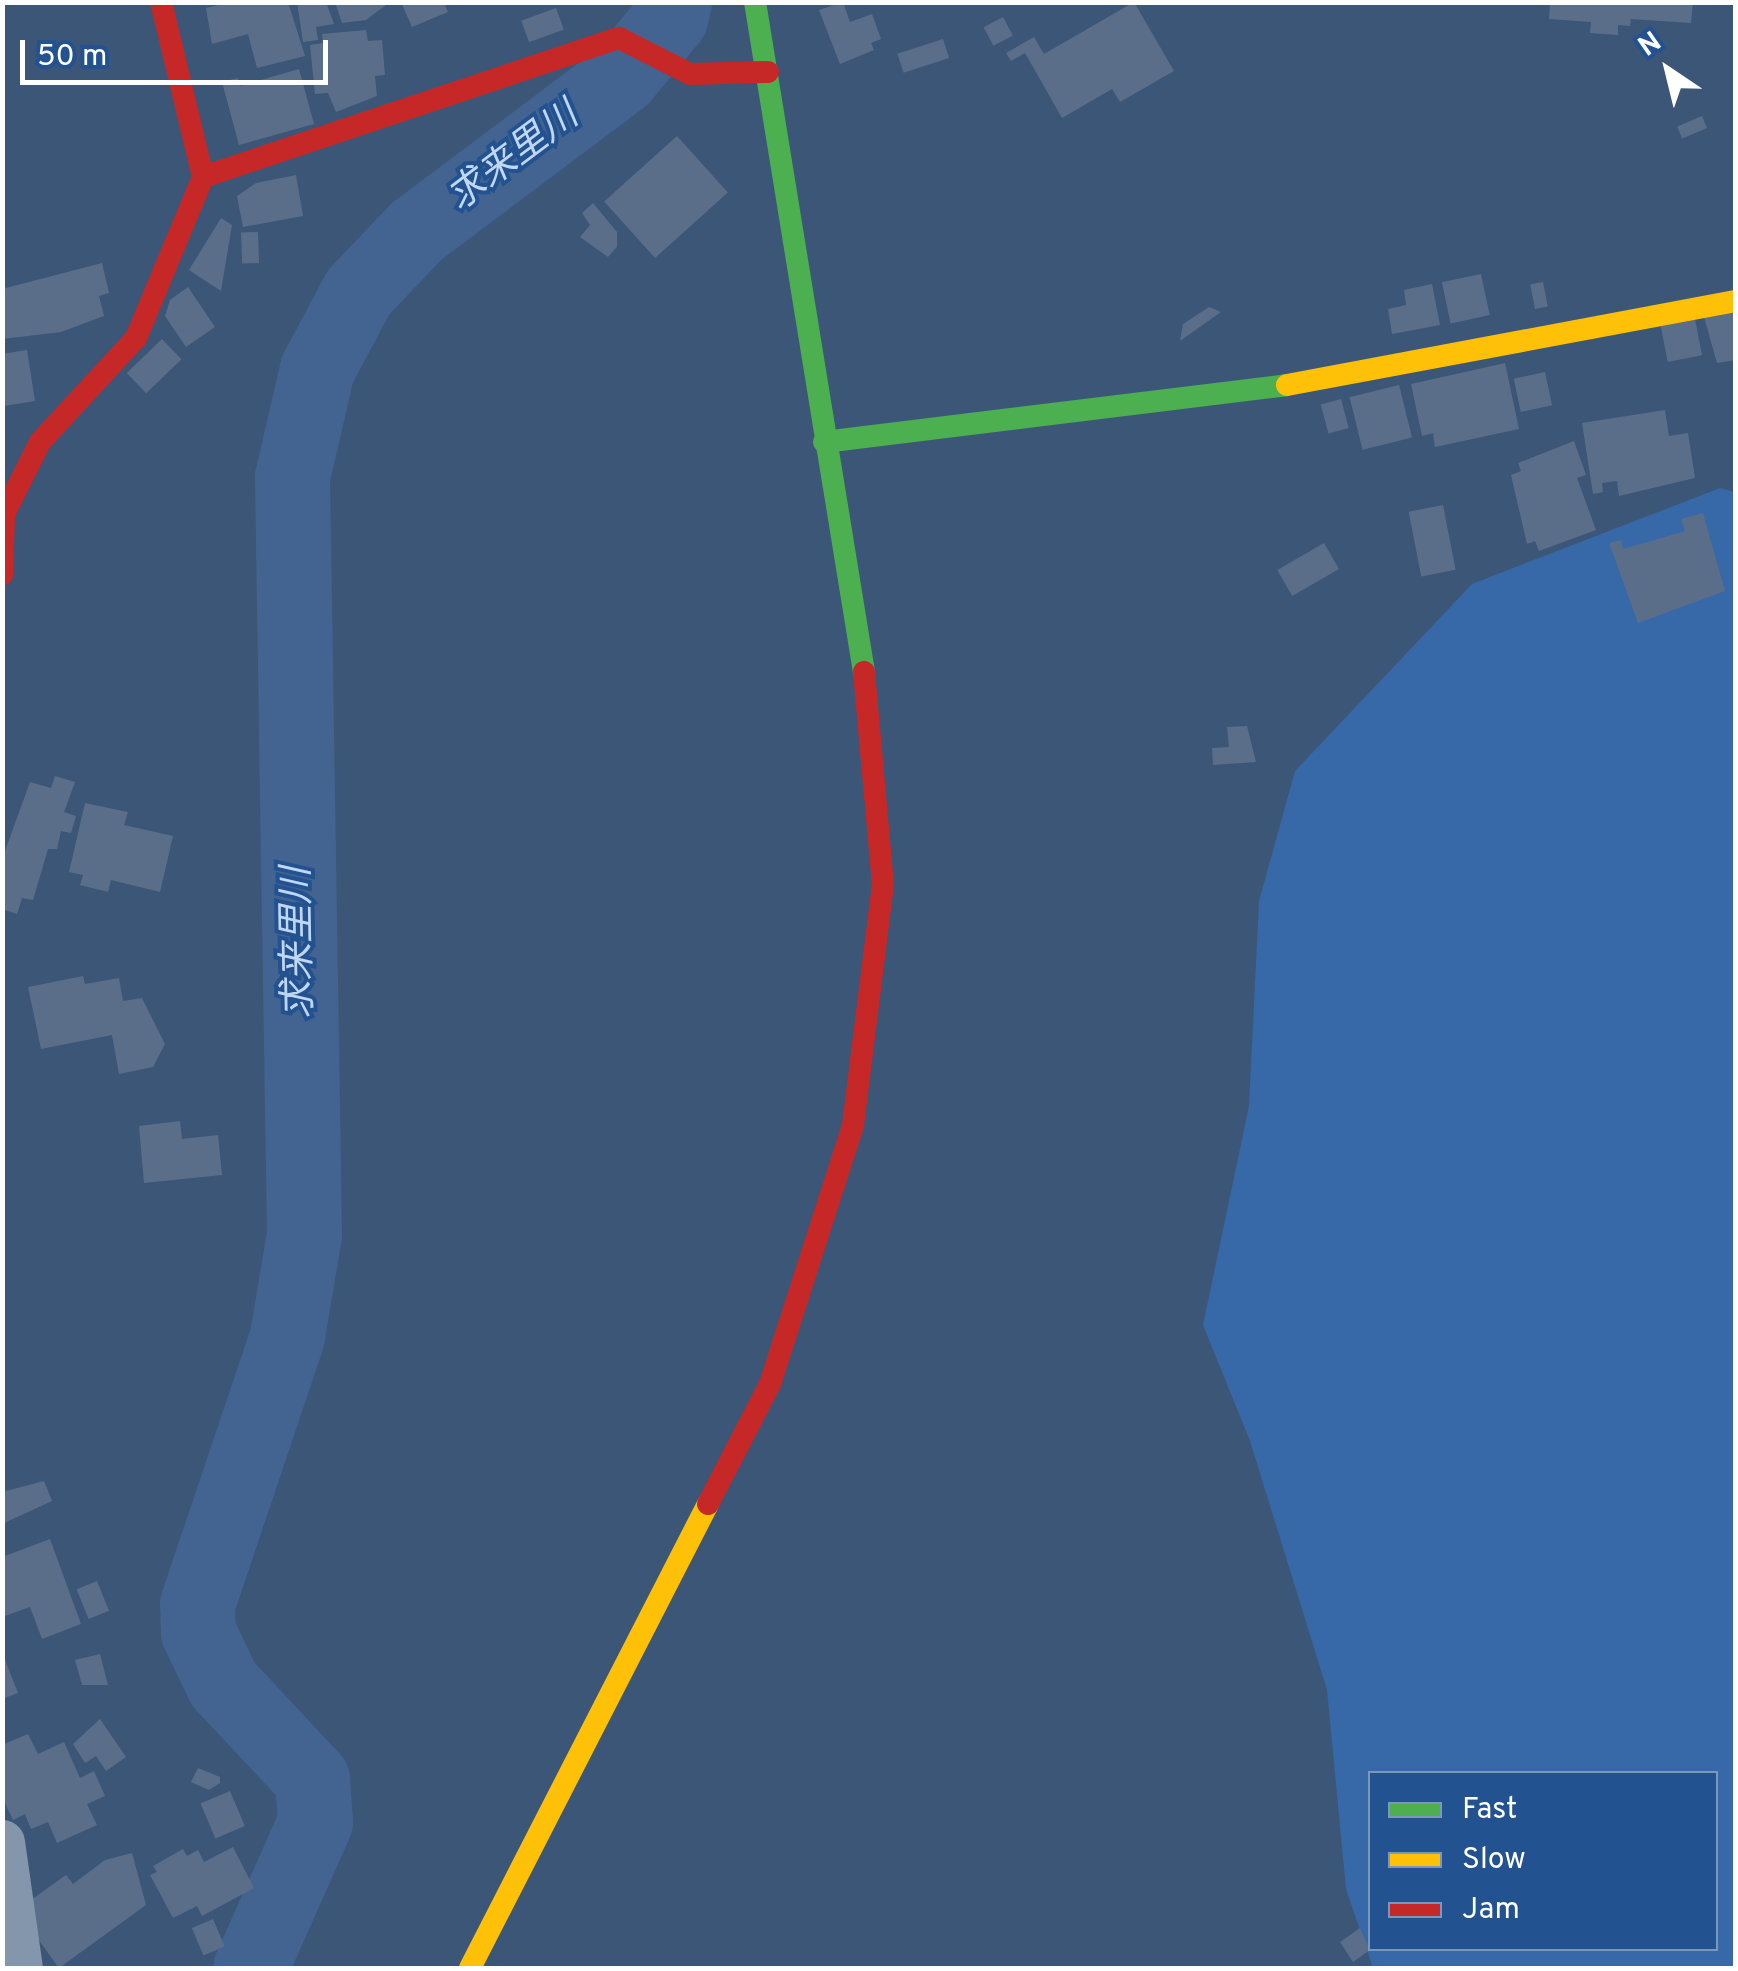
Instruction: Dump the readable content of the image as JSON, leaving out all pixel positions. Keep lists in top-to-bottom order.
{
  "water": ["求来里川"],
  "legend": ["Fast", "Slow", "Jam"],
  "scale_bar": "50 m",
  "north": "top left"
}
